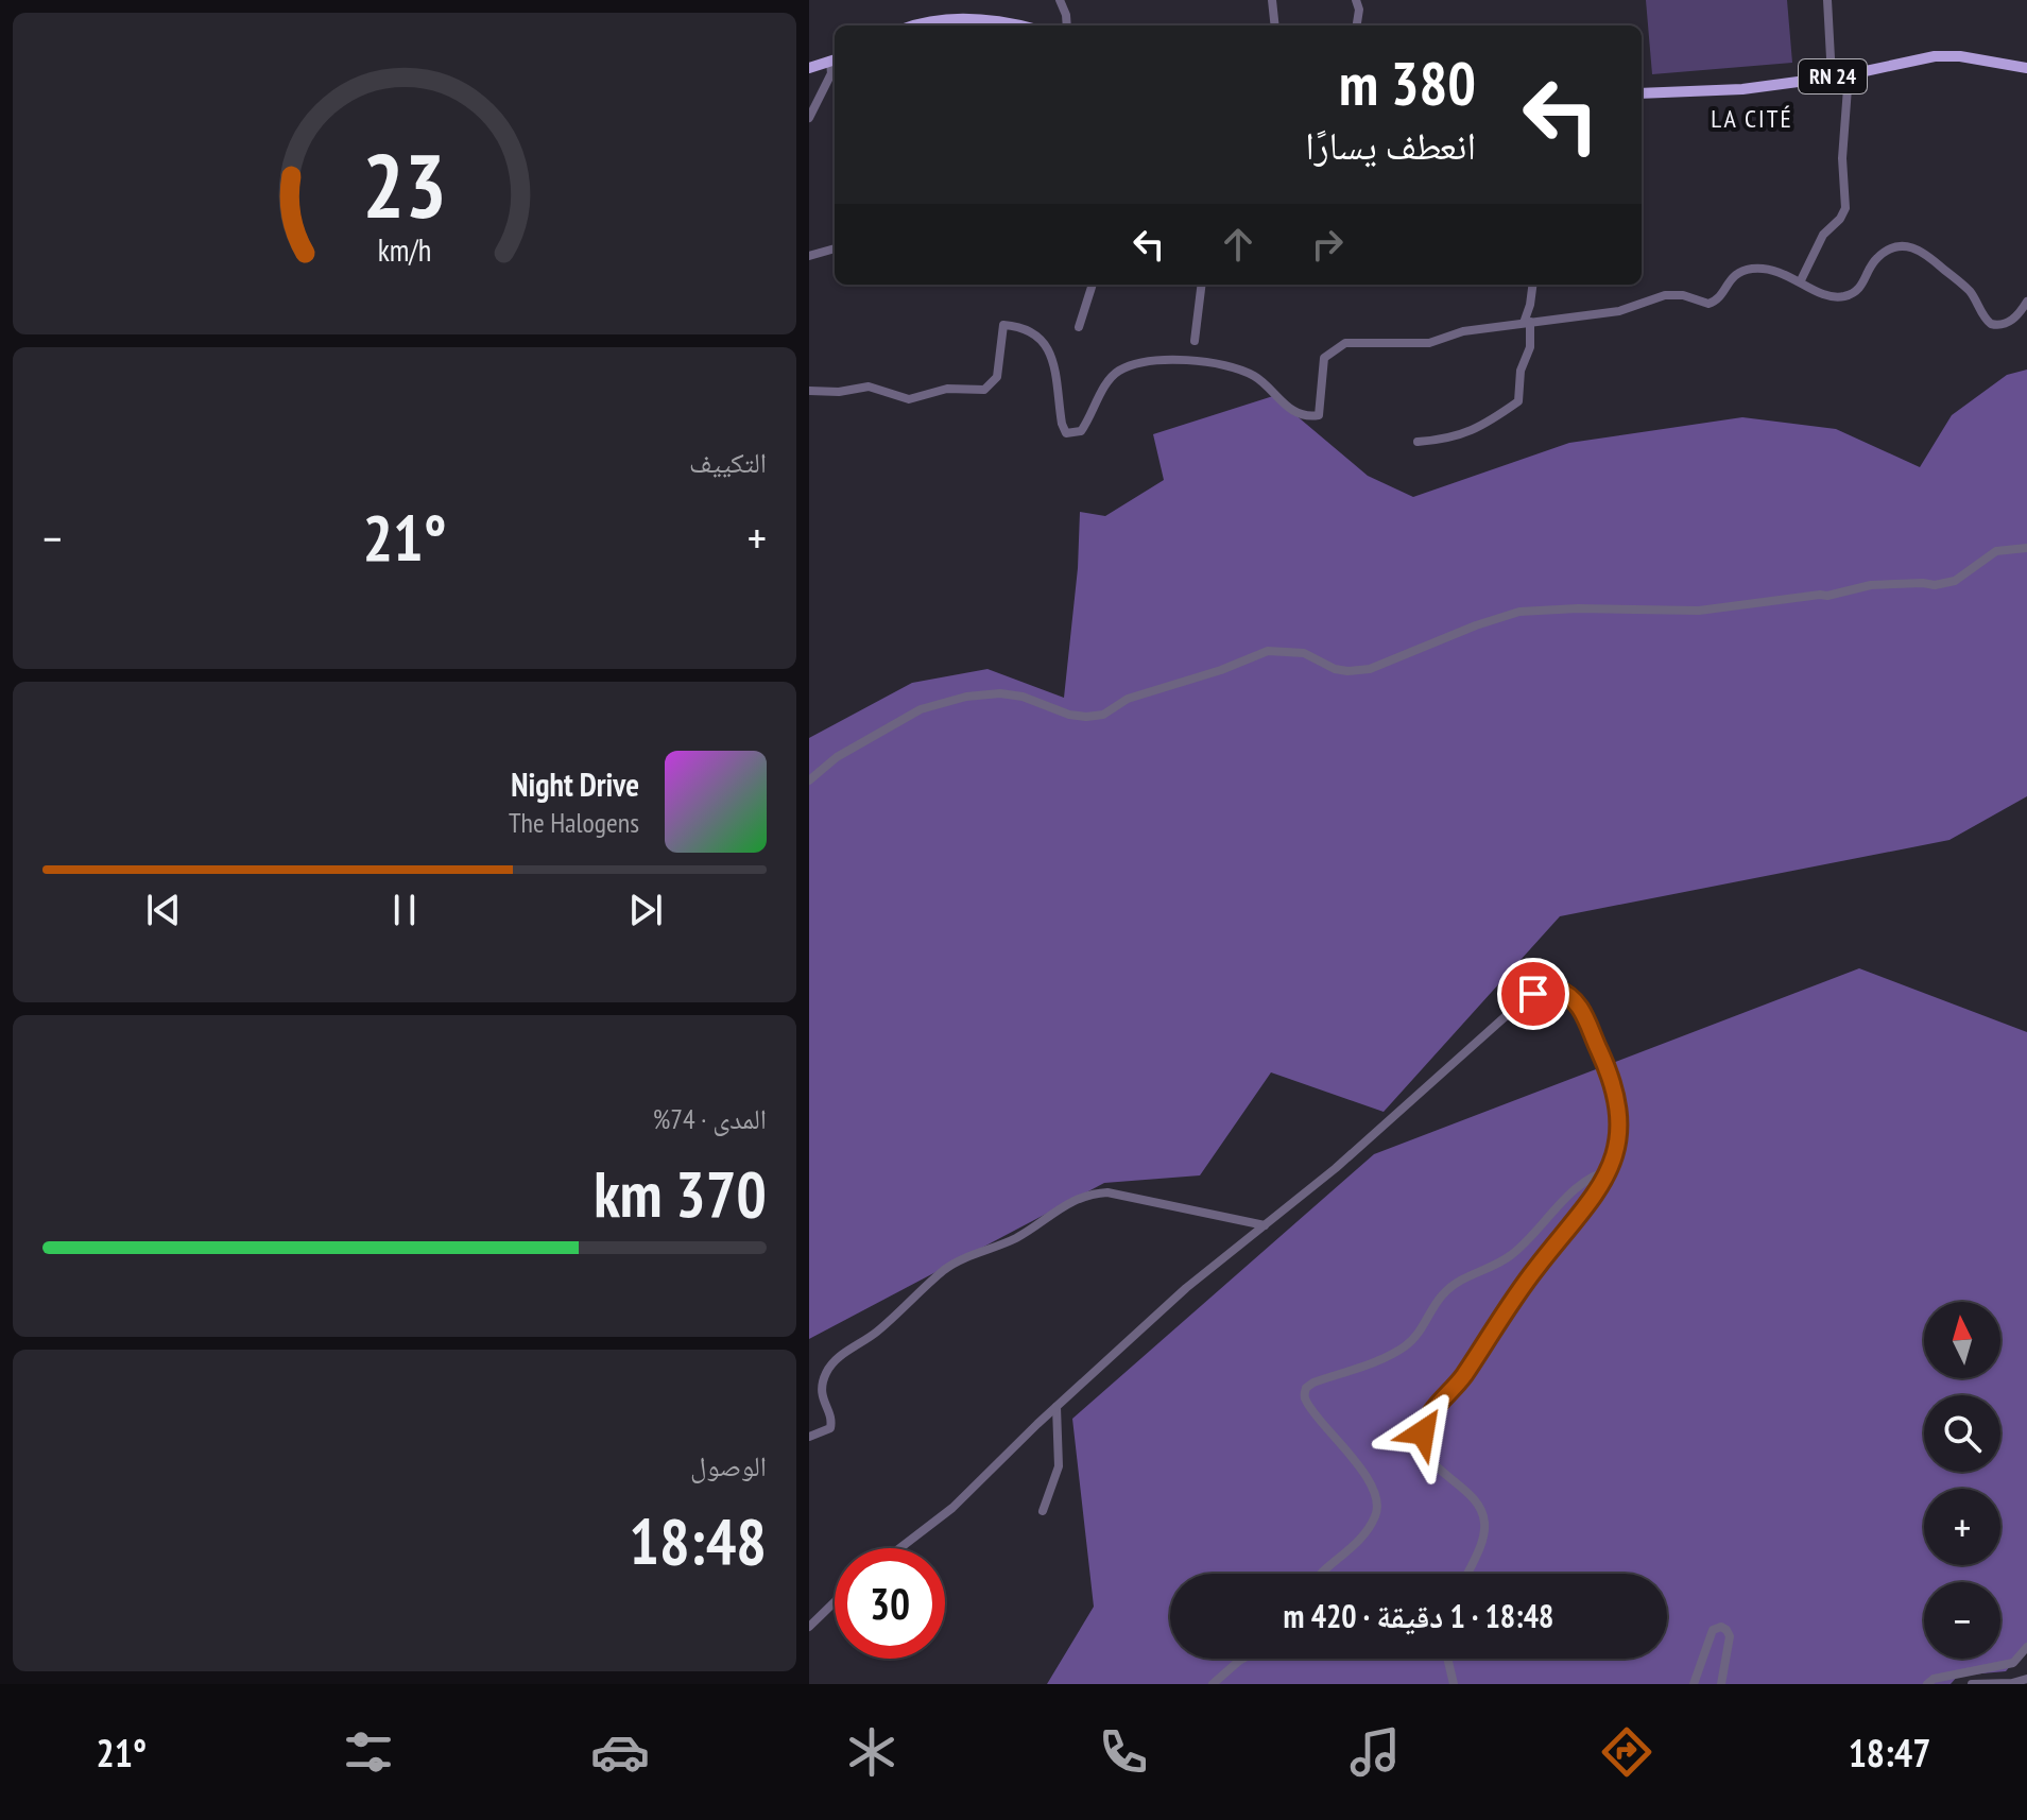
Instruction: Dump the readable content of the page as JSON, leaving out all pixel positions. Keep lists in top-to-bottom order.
{
  "streets": {
    "main road": ["RN 24"]
  },
  "districts": ["LA CITÉ"],
  "north": "top",
  "page": {
    "turn": ["380 m", "انعطف يسارًا"],
    "tile": [
      "التكييف",
      ["المدى · 74%", "370 km"],
      ["الوصول", "18:48"]
    ],
    "heat": ["−", "21°", "+"],
    "song": ["Night Drive", "The Halogens"],
    "map_buttons": ["+", "−"],
    "limit": "30",
    "trip": "18:48 · 1 دقيقة · 420 m",
    "tabs": ["18:47", "21°"],
    "gauge": ["23", "km/h"]
  }
}
